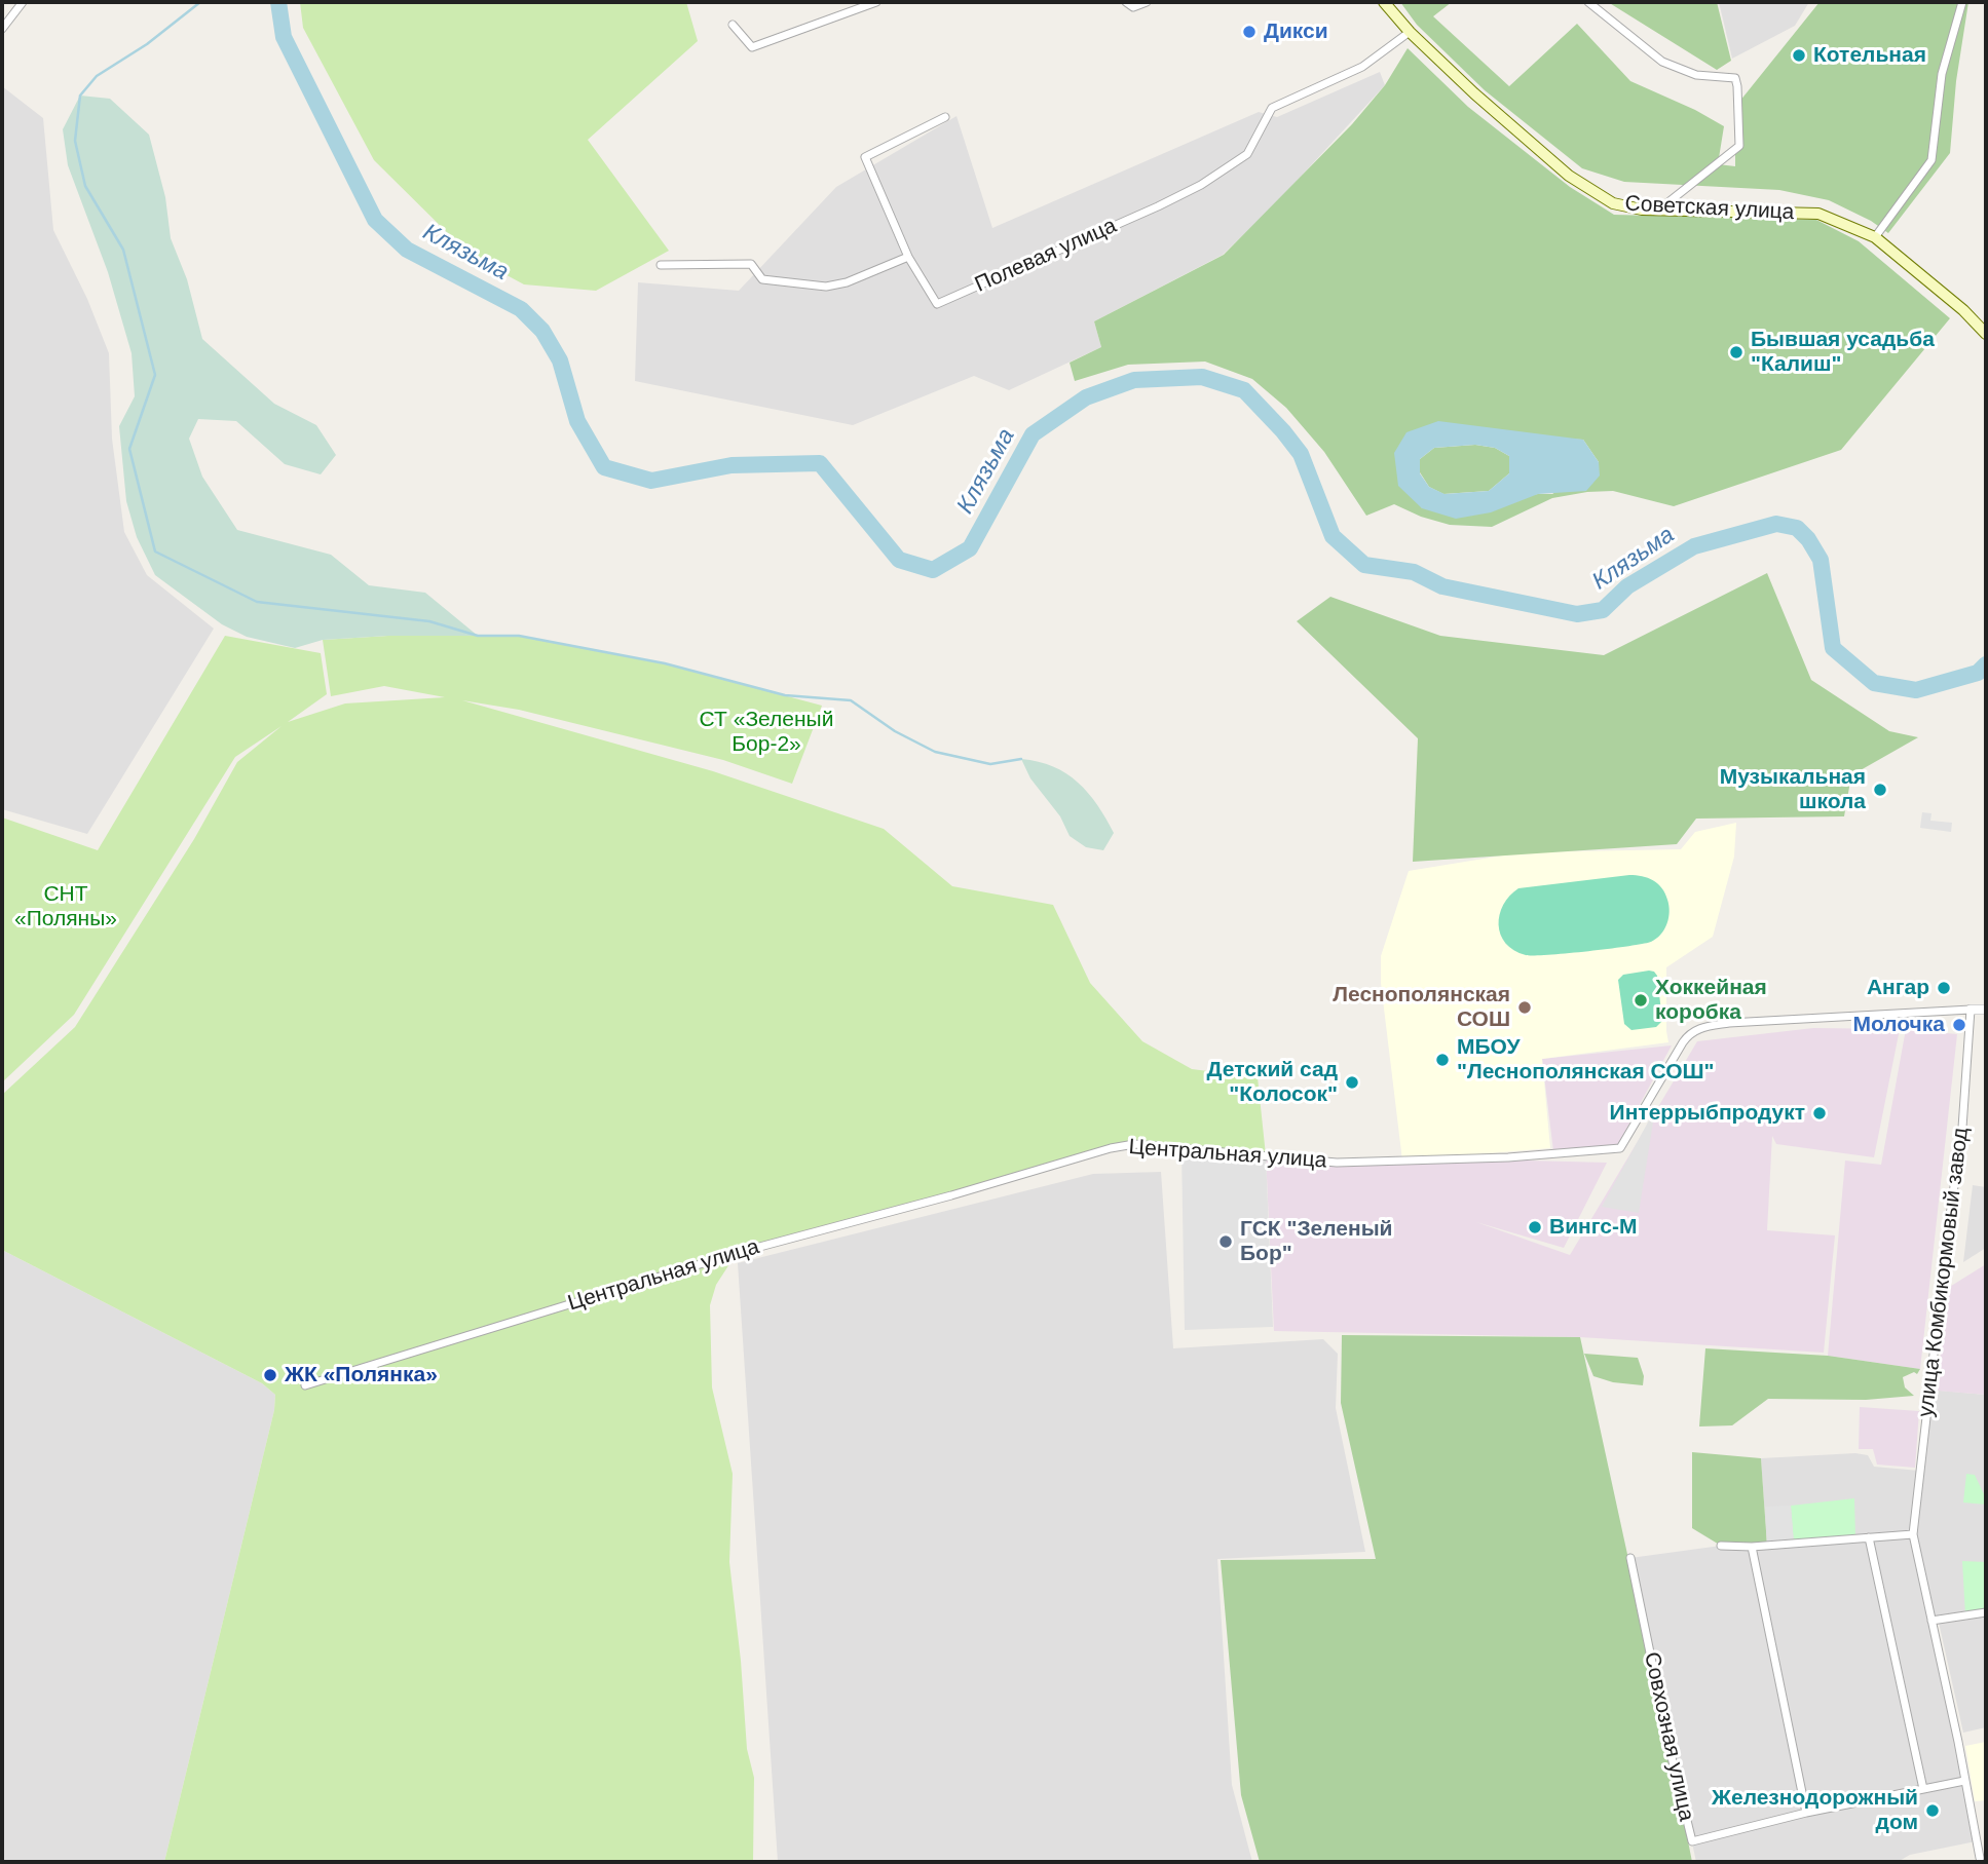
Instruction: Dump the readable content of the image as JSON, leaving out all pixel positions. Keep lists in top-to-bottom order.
{
  "streets": {
    "main road": ["Советская улица"],
    "street": [
      "Полевая улица",
      "Центральная улица",
      "улица Комбикормовый завод",
      "Совхозная улица"
    ]
  },
  "crossings": [
    ["Советская улица", "Полевая улица"],
    ["Центральная улица", "улица Комбикормовый завод"],
    ["улица Комбикормовый завод", "Совхозная улица"]
  ],
  "water": ["Клязьма"],
  "parks": ["СТ «Зеленый Бор-2»", "СНТ «Поляны»"],
  "places": [
    "Дикси",
    "Котельная",
    "Бывшая усадьба \"Калиш\"",
    "Музыкальная школа",
    "Ангар",
    "Хоккейная коробка",
    "Леснополянская СОШ",
    "Молочка",
    "МБОУ \"Леснополянская СОШ\"",
    "Детский сад \"Колосок\"",
    "Интеррыбпродукт",
    "Вингс-М",
    "ГСК \"Зеленый Бор\"",
    "ЖК «Полянка»",
    "Железнодорожный дом"
  ]
}
